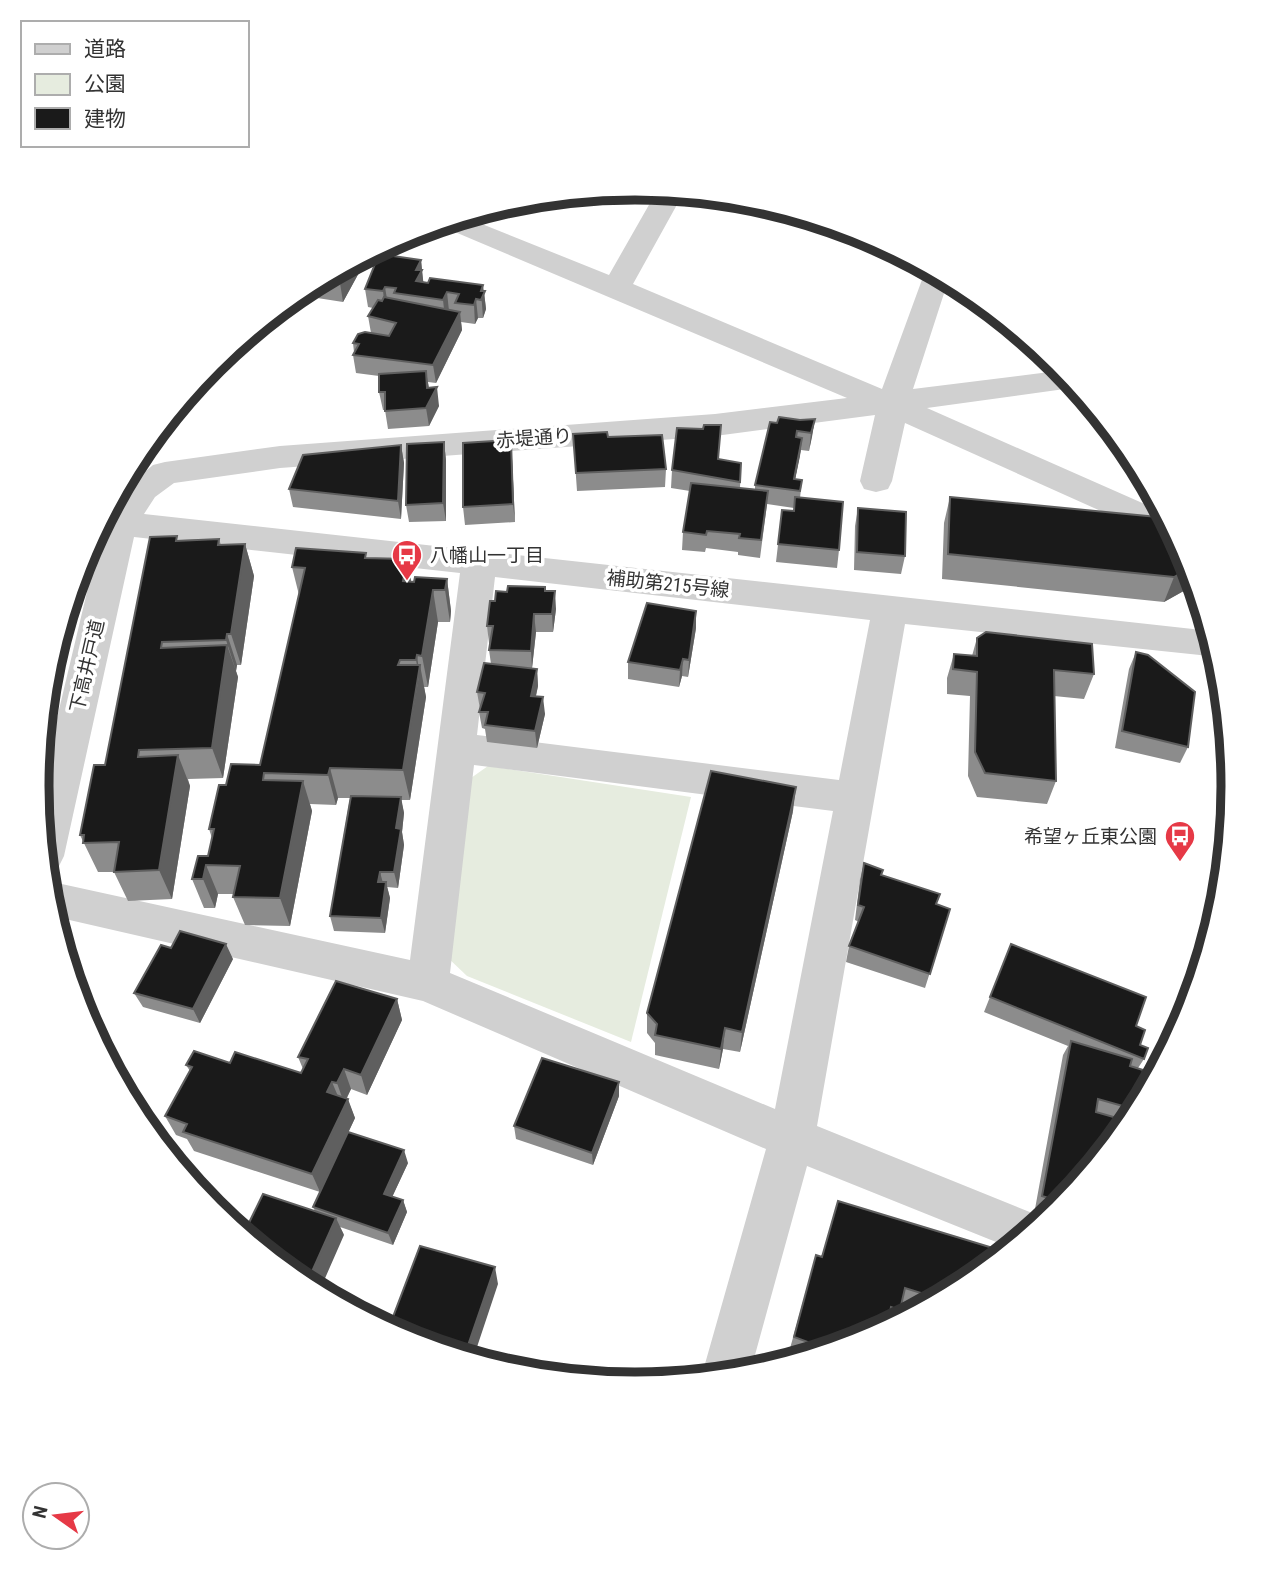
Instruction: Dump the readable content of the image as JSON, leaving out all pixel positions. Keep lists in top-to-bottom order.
{
  "streets": {
    "street": ["赤堤通り", "補助第215号線", "下高井戸道"]
  },
  "places": {
    "bus stop": ["八幡山一丁目", "希望ヶ丘東公園"]
  },
  "legend": ["道路", "公園", "建物"],
  "north": "left"
}
